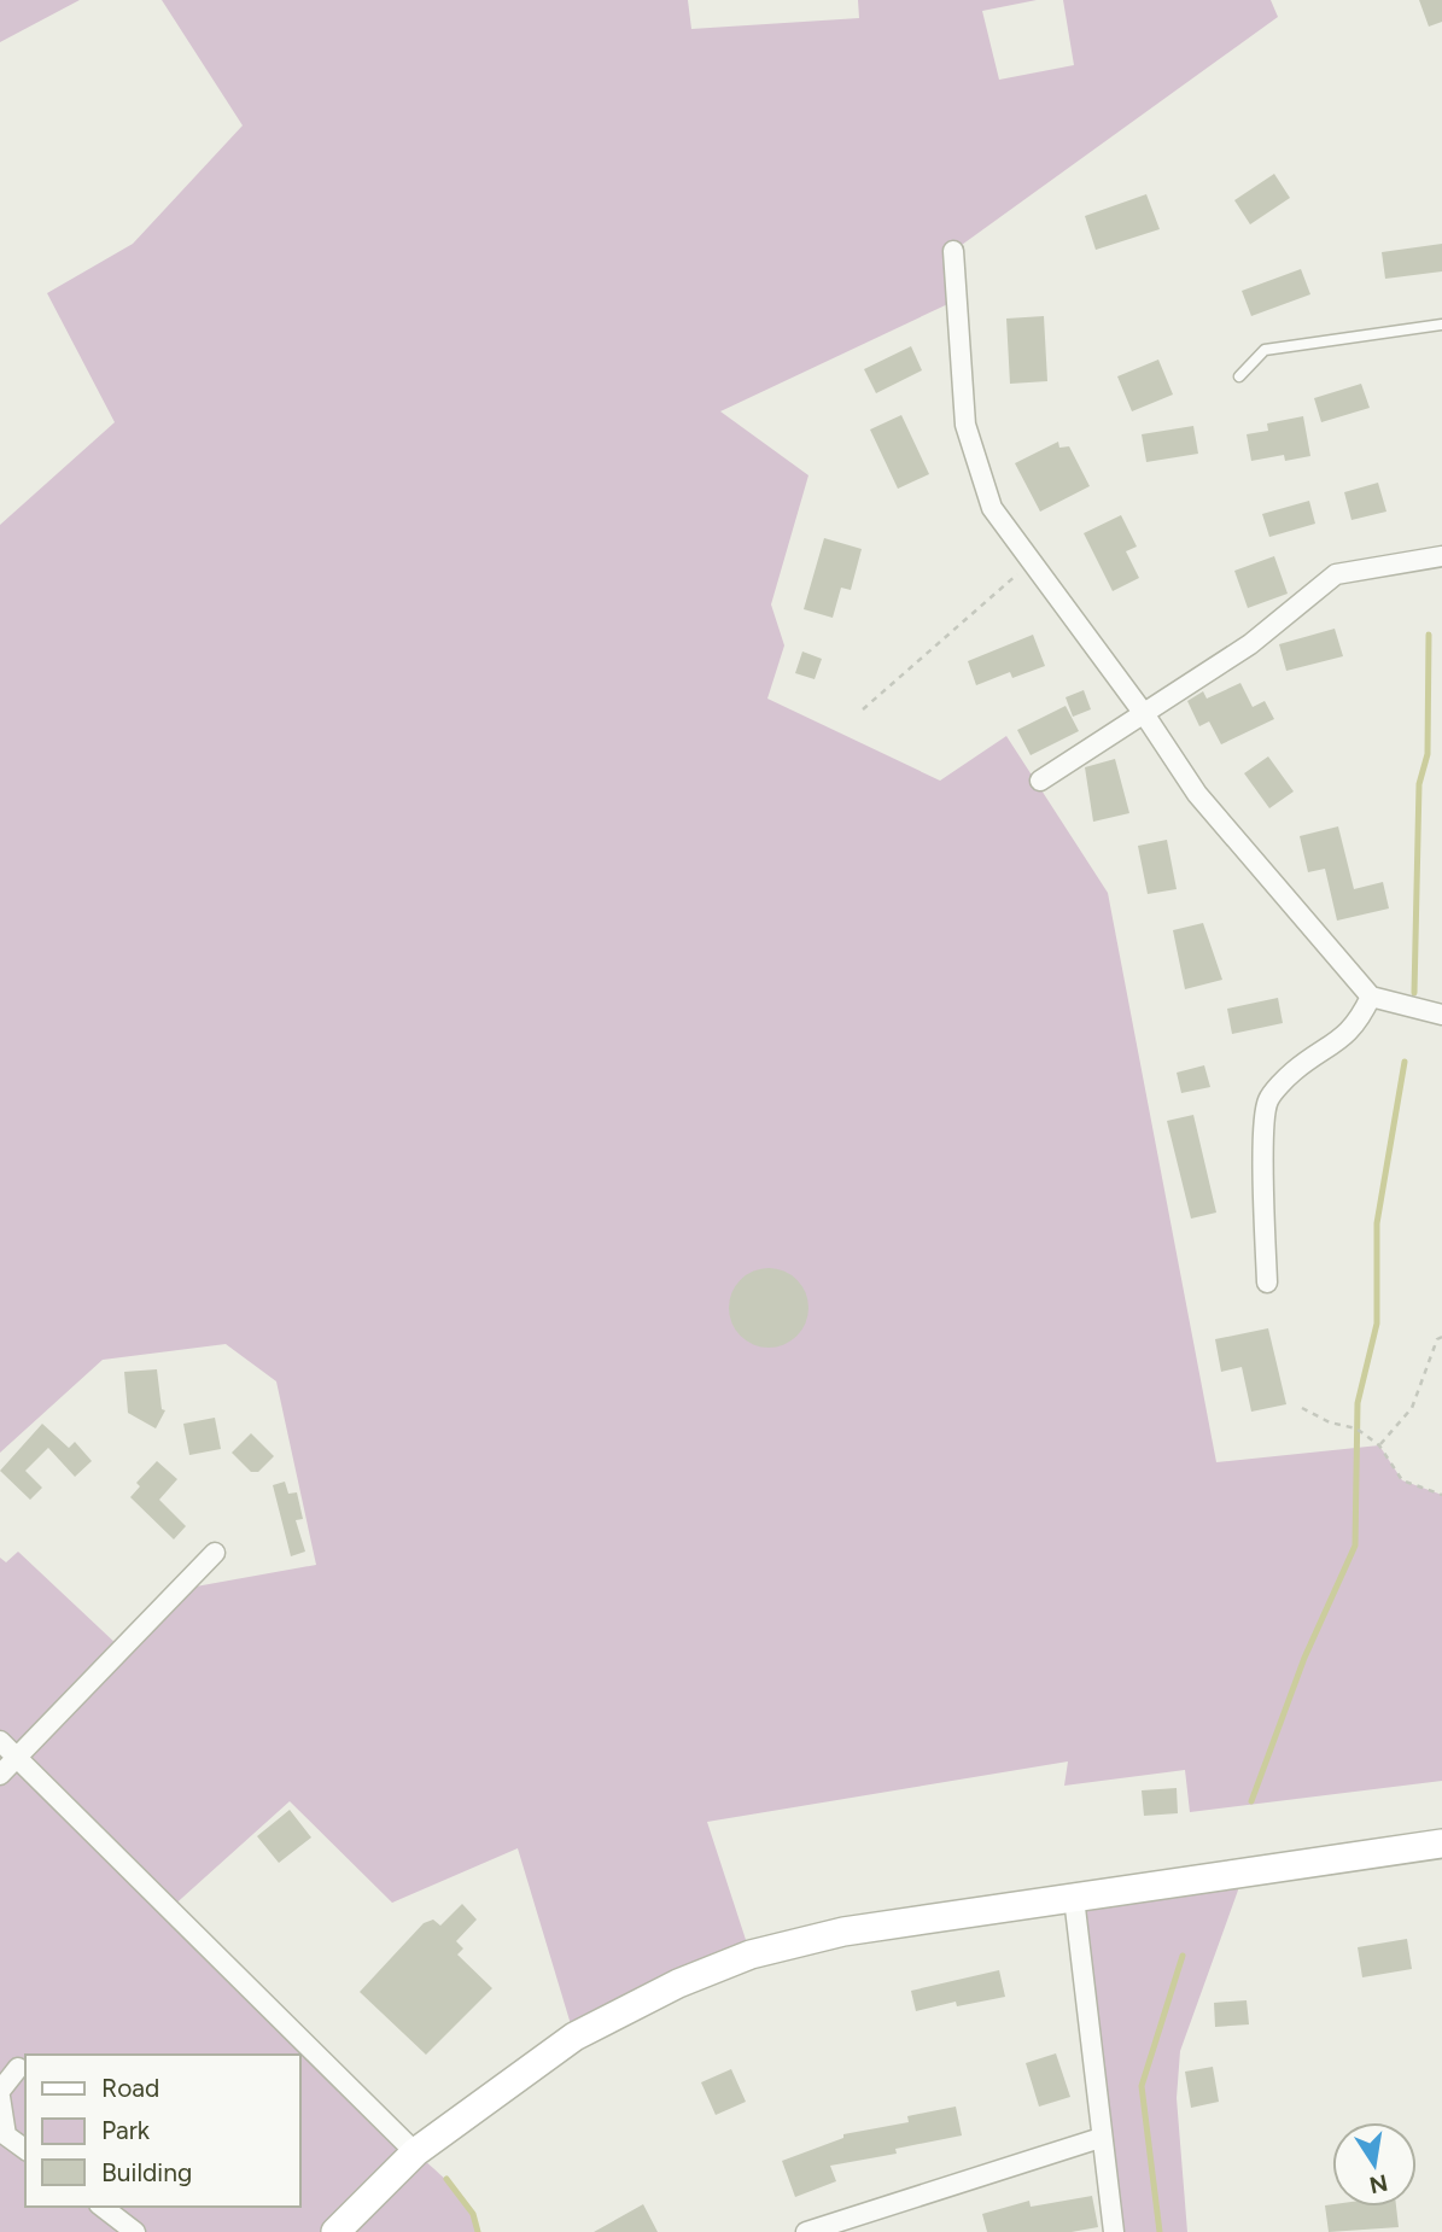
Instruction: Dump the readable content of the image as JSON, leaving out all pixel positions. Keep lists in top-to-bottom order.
{
  "legend": ["Road", "Park", "Building"],
  "north": "bottom"
}
